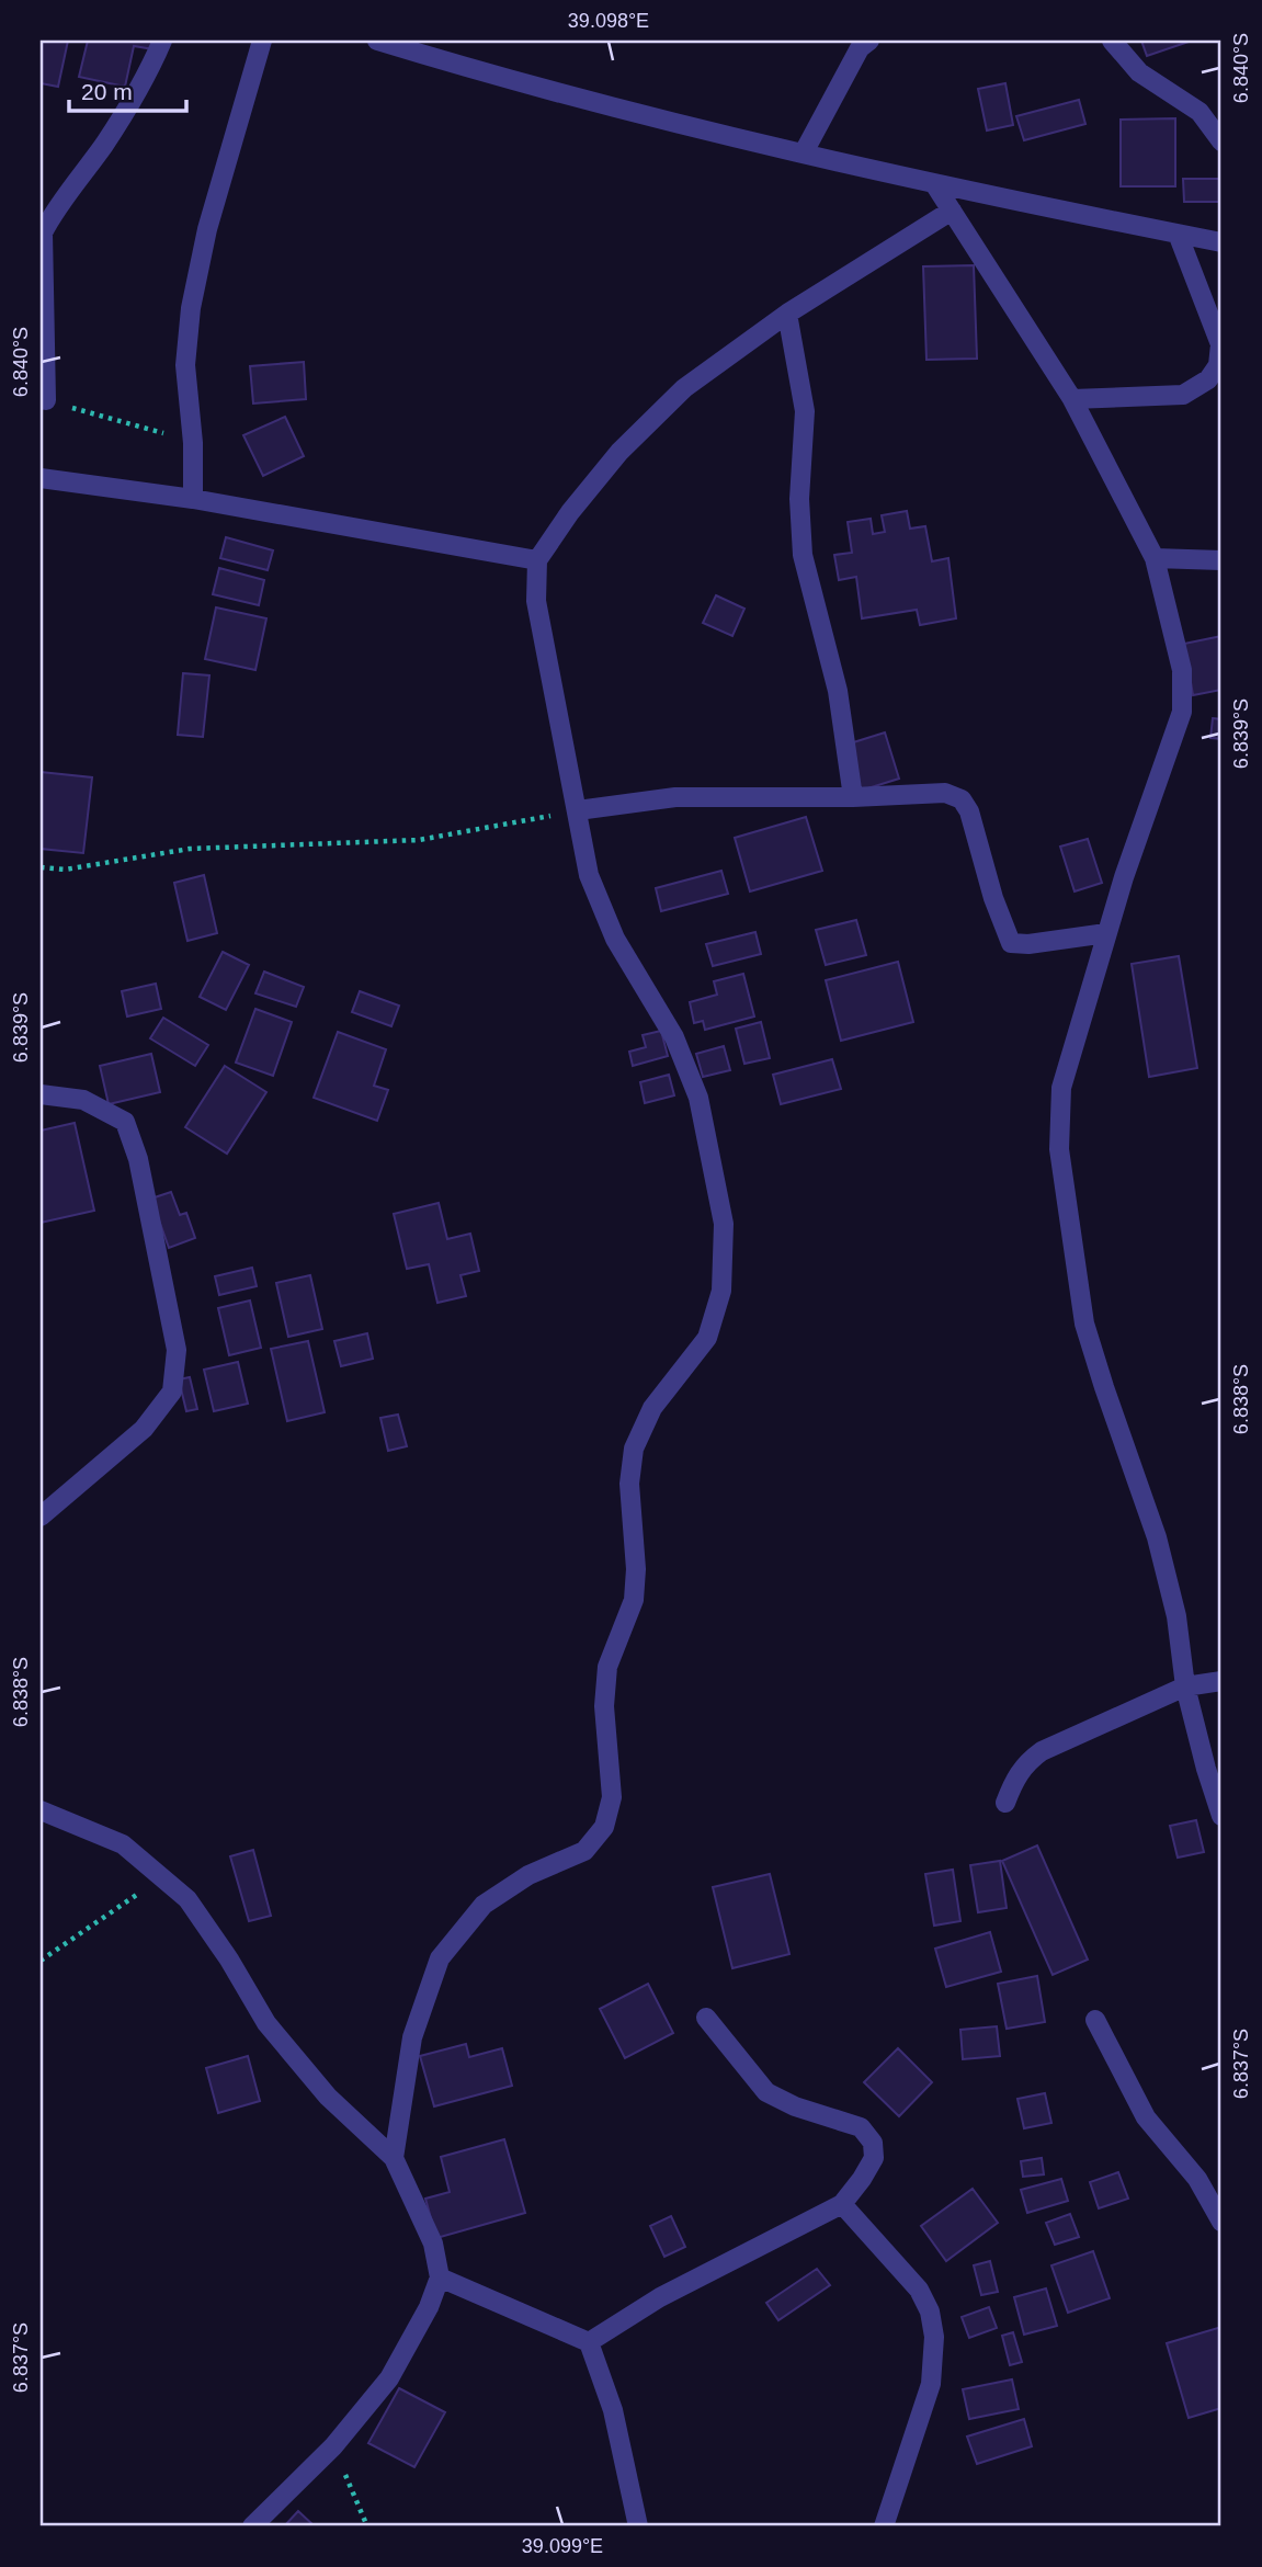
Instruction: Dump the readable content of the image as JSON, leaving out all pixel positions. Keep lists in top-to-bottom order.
{
  "scale_bar": "20 m",
  "coordinates": [
    "39.098°E",
    "6.840°S",
    "6.839°S",
    "6.838°S",
    "6.837°S",
    "39.099°E"
  ]
}
